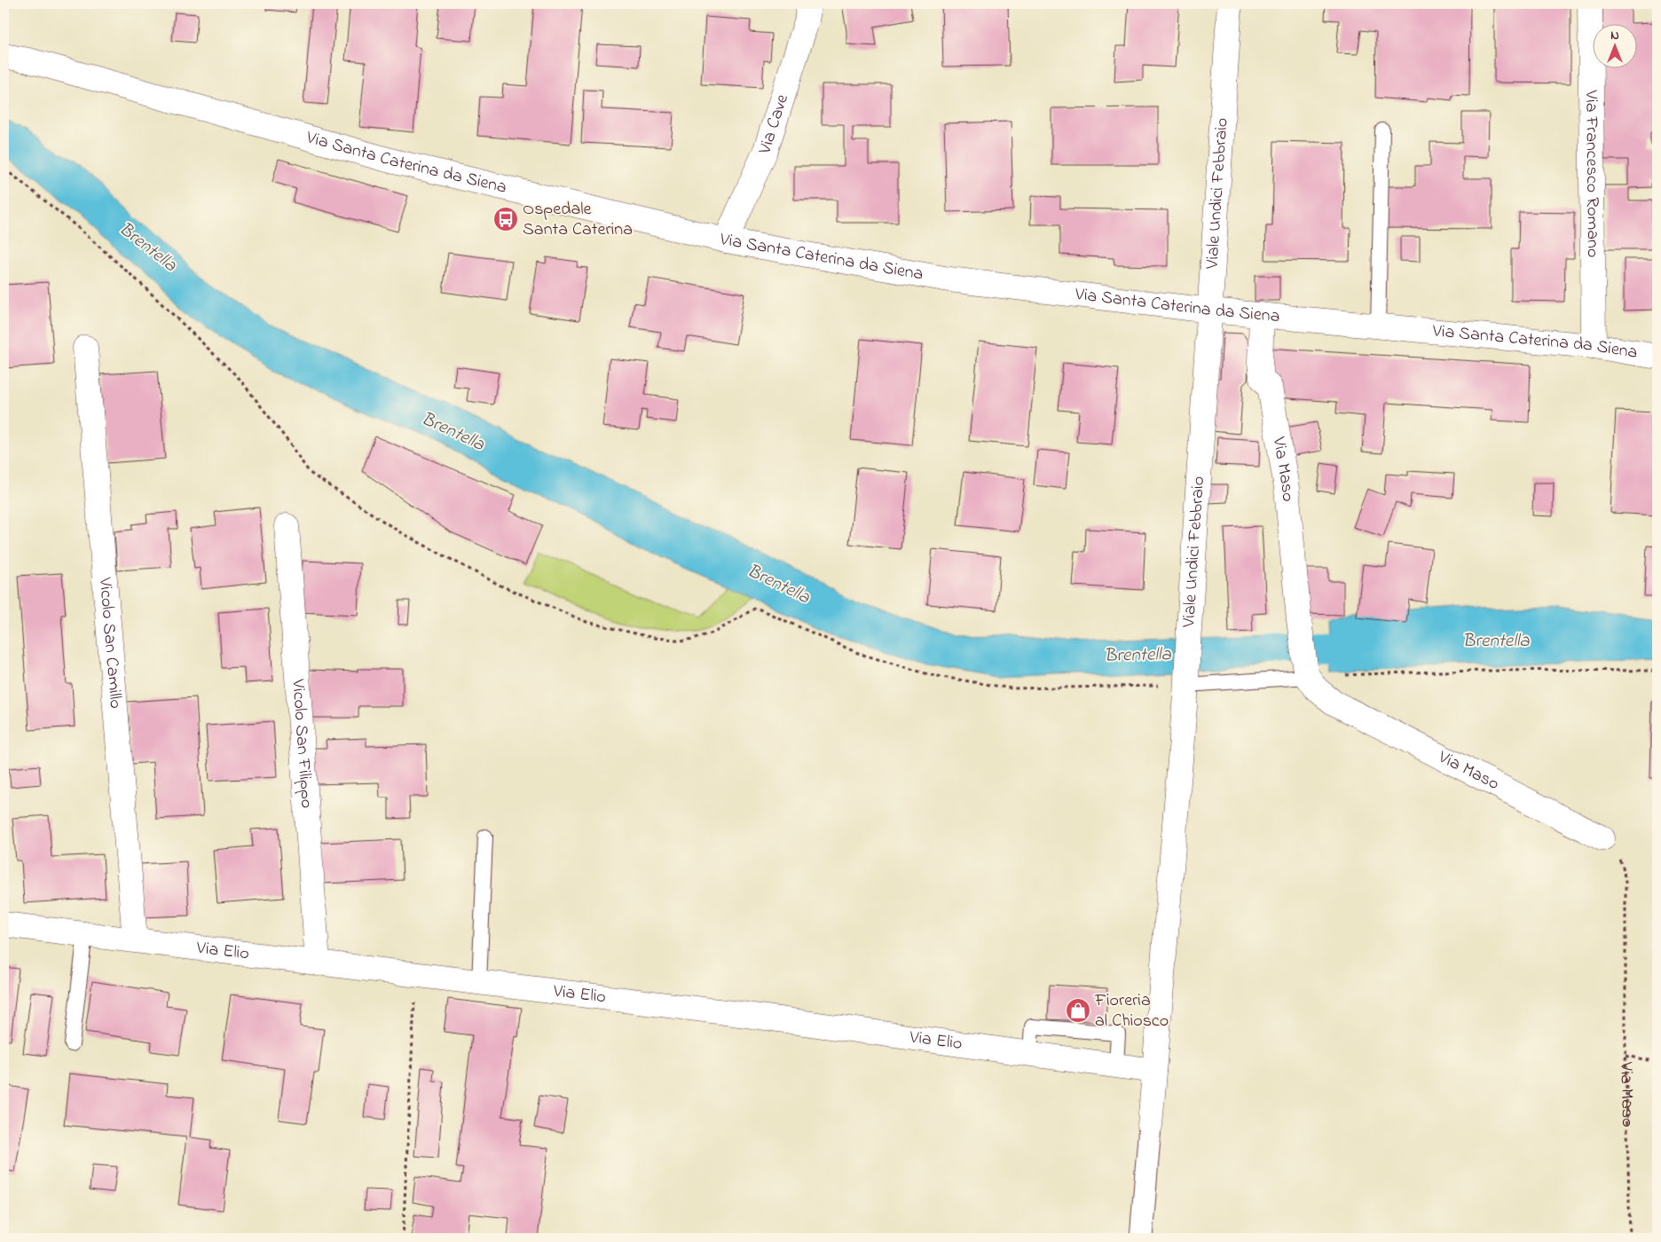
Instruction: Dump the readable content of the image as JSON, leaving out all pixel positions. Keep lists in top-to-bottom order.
{
  "streets": {
    "street": [
      "Via Cave",
      "Via Santa Caterina da Siena",
      "Via Francesco Romano",
      "Viale Undici Febbraio",
      "Via Maso",
      "Vicolo San Camillo",
      "Vicolo San Filippo",
      "Via Elio"
    ]
  },
  "crossings": [
    ["Via Cave", "Via Santa Caterina da Siena"],
    ["Via Santa Caterina da Siena", "Via Francesco Romano"],
    ["Via Santa Caterina da Siena", "Viale Undici Febbraio"],
    ["Via Santa Caterina da Siena", "Via Maso"],
    ["Viale Undici Febbraio", "Via Elio"],
    ["Vicolo San Camillo", "Via Elio"],
    ["Vicolo San Filippo", "Via Elio"]
  ],
  "water": ["Brentella"],
  "places": {
    "bus stop": ["Ospedale Santa Caterina"],
    "shop": ["Fioreria al Chiosco"]
  },
  "north": "top"
}
